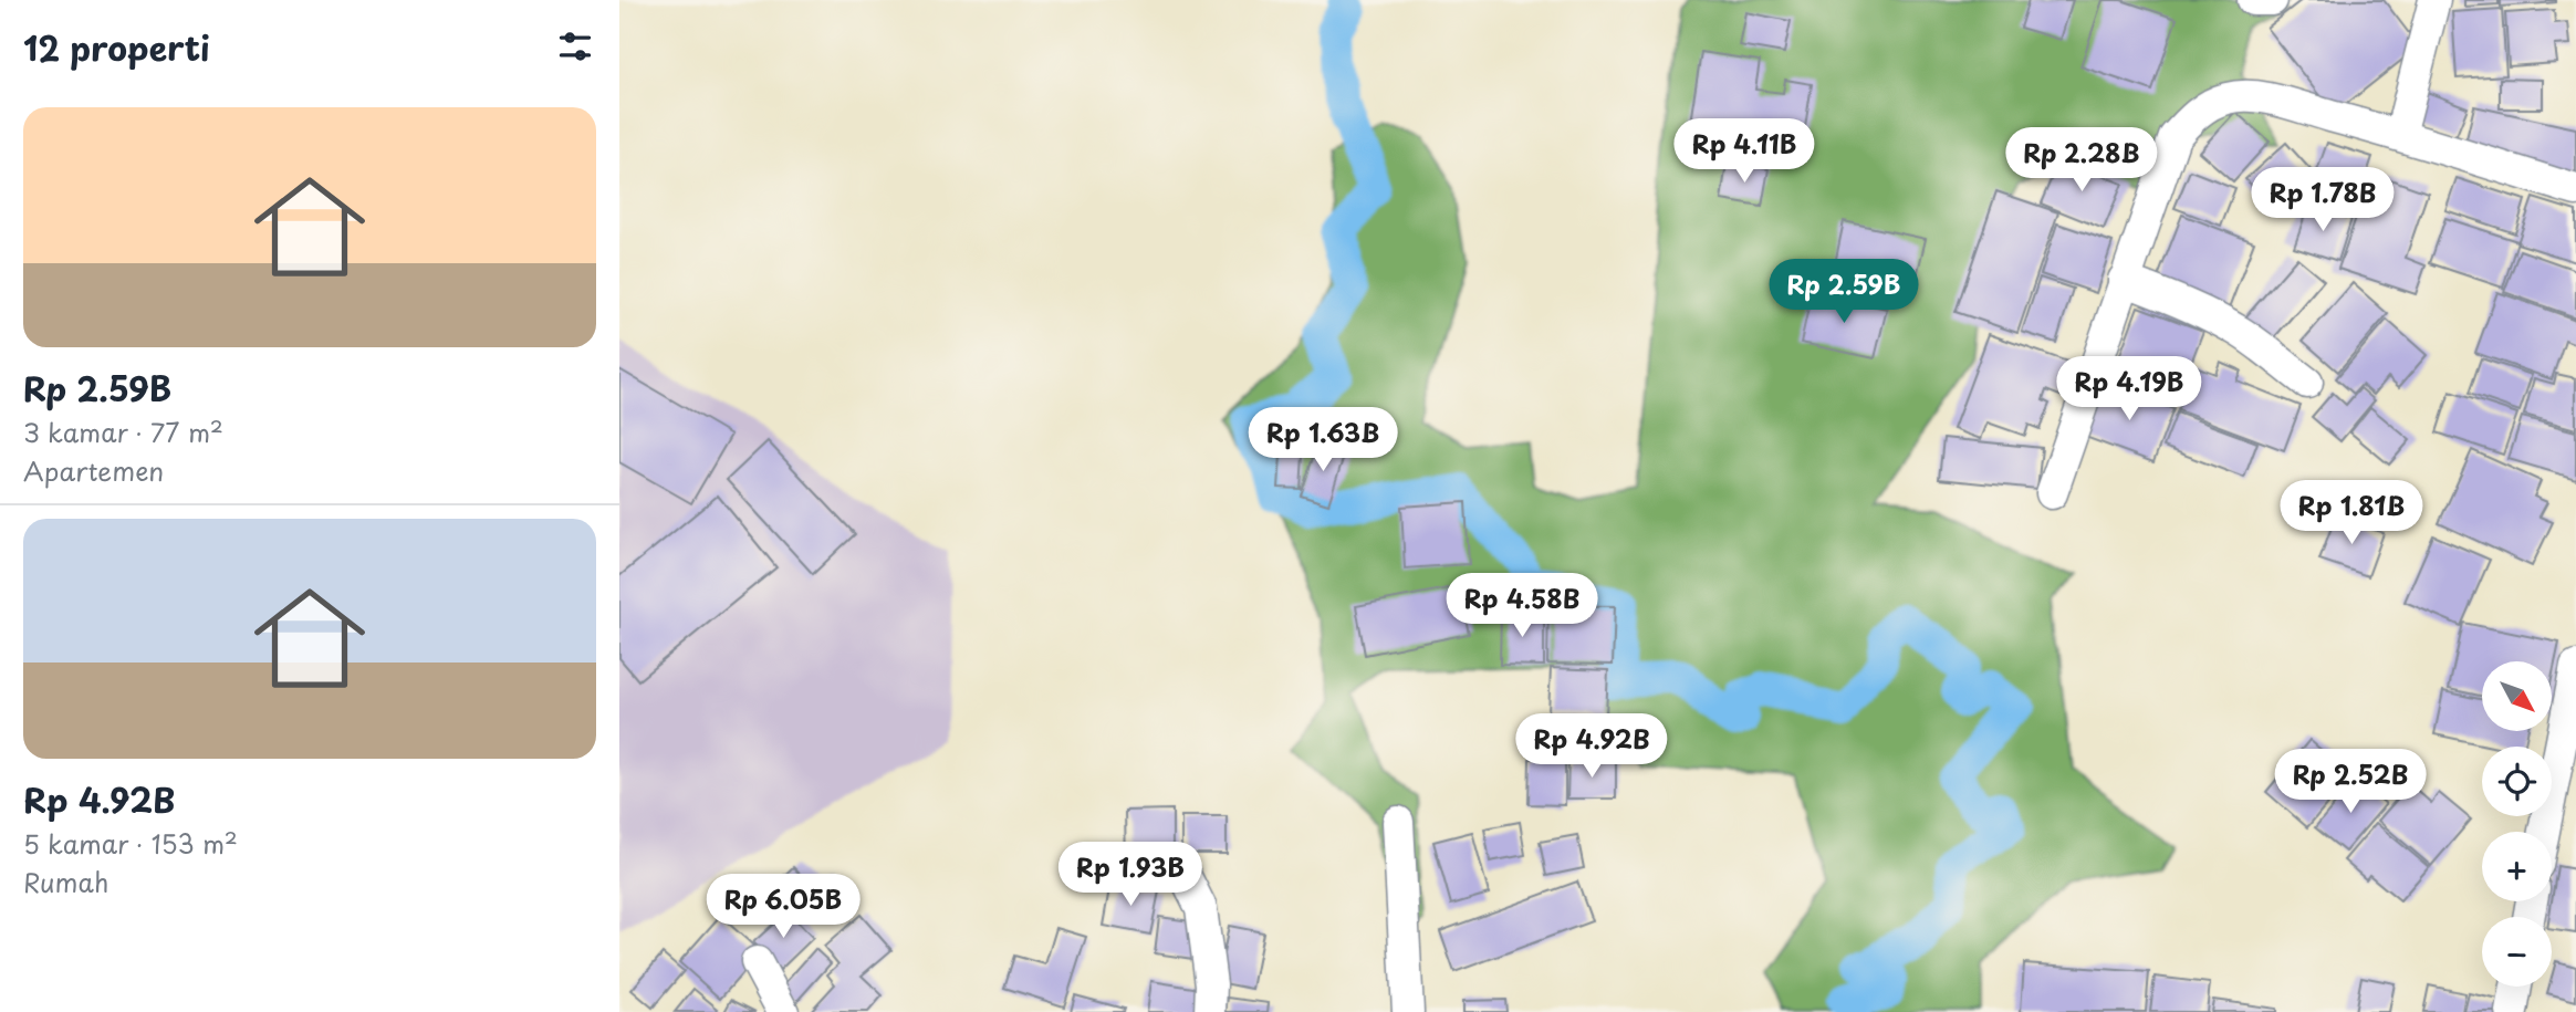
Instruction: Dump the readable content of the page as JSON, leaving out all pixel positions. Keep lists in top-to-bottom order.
{
  "north": "bottom right",
  "page": {
    "heading": "12 properti",
    "list": [
      {
        "name": "Rp 2.59B",
        "note": "3 kamar · 77 m² · Apartemen"
      },
      {
        "name": "Rp 4.92B",
        "note": "5 kamar · 153 m² · Rumah"
      }
    ],
    "price": [
      "Rp 4.11B",
      "Rp 2.28B",
      "Rp 1.78B",
      "Rp 2.59B",
      "Rp 4.19B",
      "Rp 1.63B",
      "Rp 1.81B",
      "Rp 4.58B",
      "Rp 4.92B",
      "Rp 2.52B",
      "Rp 1.93B",
      "Rp 6.05B"
    ],
    "map_buttons": ["+", "−"]
  }
}
